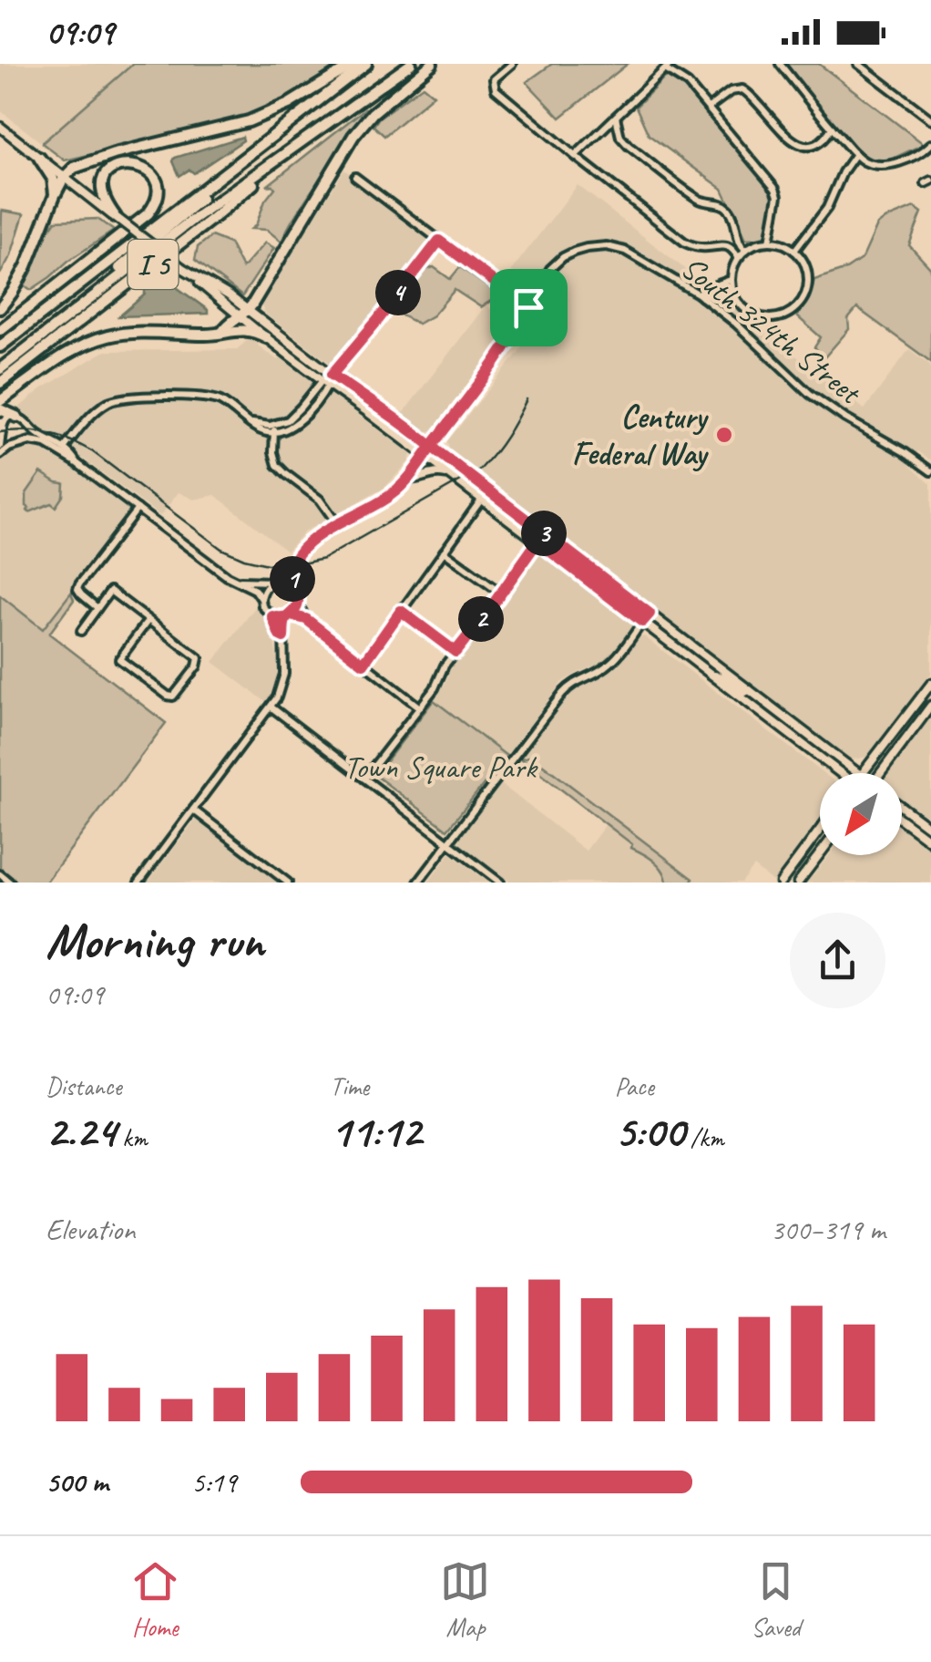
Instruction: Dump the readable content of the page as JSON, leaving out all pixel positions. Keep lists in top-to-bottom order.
{
  "streets": {
    "highway": ["I 5"],
    "street": ["South 324th Street"]
  },
  "parks": ["Town Square Park"],
  "places": ["Century Federal Way"],
  "north": "bottom left",
  "page": {
    "status": "09:09",
    "pins": [
      "4",
      "3",
      "1",
      "2"
    ],
    "heading": ["Morning run", "09:09"],
    "stats": [
      ["Distance", "2.24 km"],
      ["Time", "11:12"],
      ["Pace", "5:00 /km"]
    ],
    "chart": ["Elevation", "300–319 m"],
    "list": [
      {
        "name": "500 m",
        "note": "5:19"
      }
    ],
    "tabs": ["Home", "Map", "Saved"]
  }
}
